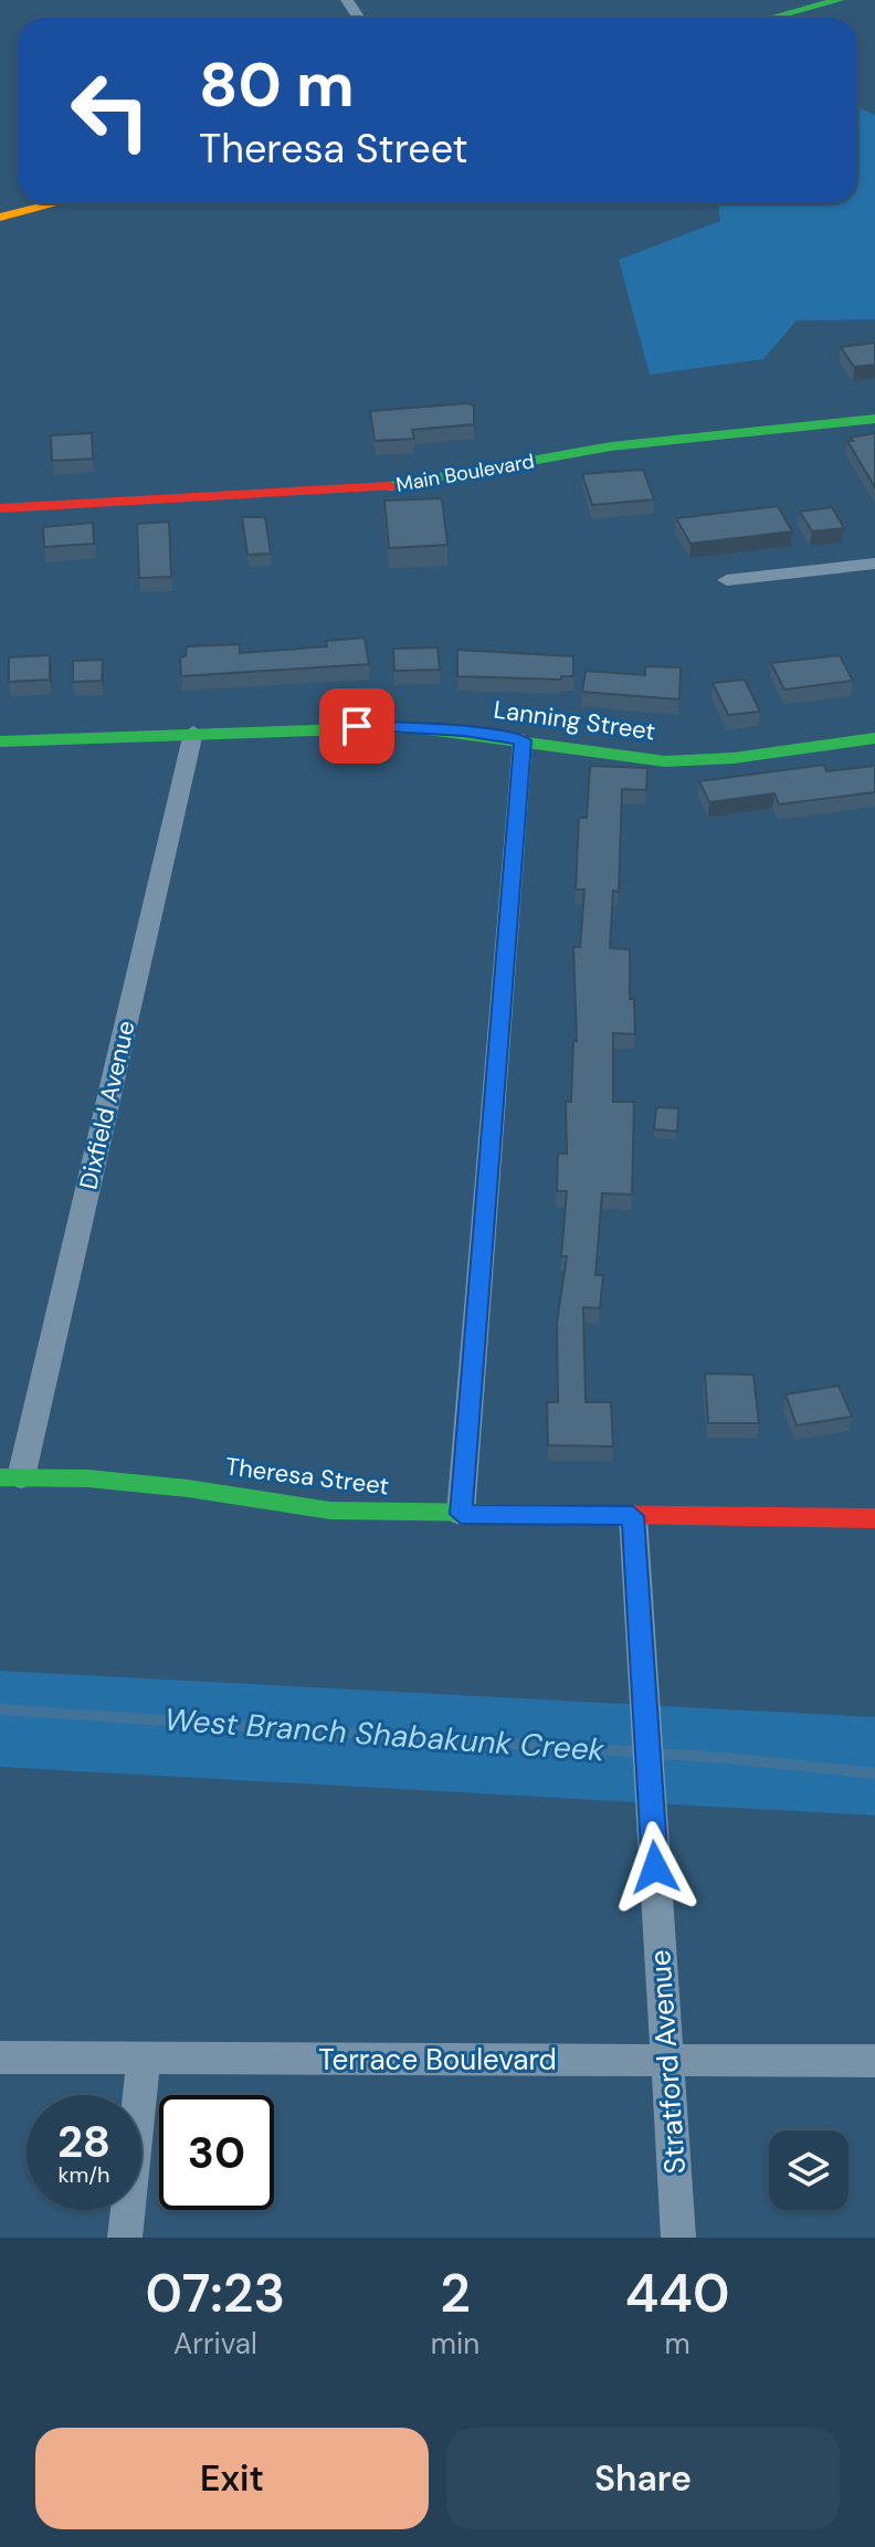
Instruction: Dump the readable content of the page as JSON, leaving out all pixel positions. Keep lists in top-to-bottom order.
{
  "streets": {
    "street": [
      "Main Boulevard",
      "Lanning Street",
      "Dixfield Avenue",
      "Theresa Street",
      "Terrace Boulevard",
      "Stratford Avenue"
    ]
  },
  "crossings": [
    ["Lanning Street", "Dixfield Avenue"],
    ["Dixfield Avenue", "Theresa Street"],
    ["Theresa Street", "Stratford Avenue"],
    ["Terrace Boulevard", "Stratford Avenue"]
  ],
  "water": ["West Branch Shabakunk Creek"],
  "page": {
    "turn": ["80 m", "Theresa Street"],
    "speed": "28 km/h",
    "limit": "30",
    "eta": [
      "07:23",
      "Arrival",
      "2",
      "min",
      "440",
      "m"
    ],
    "buttons": ["Exit", "Share"]
  }
}
